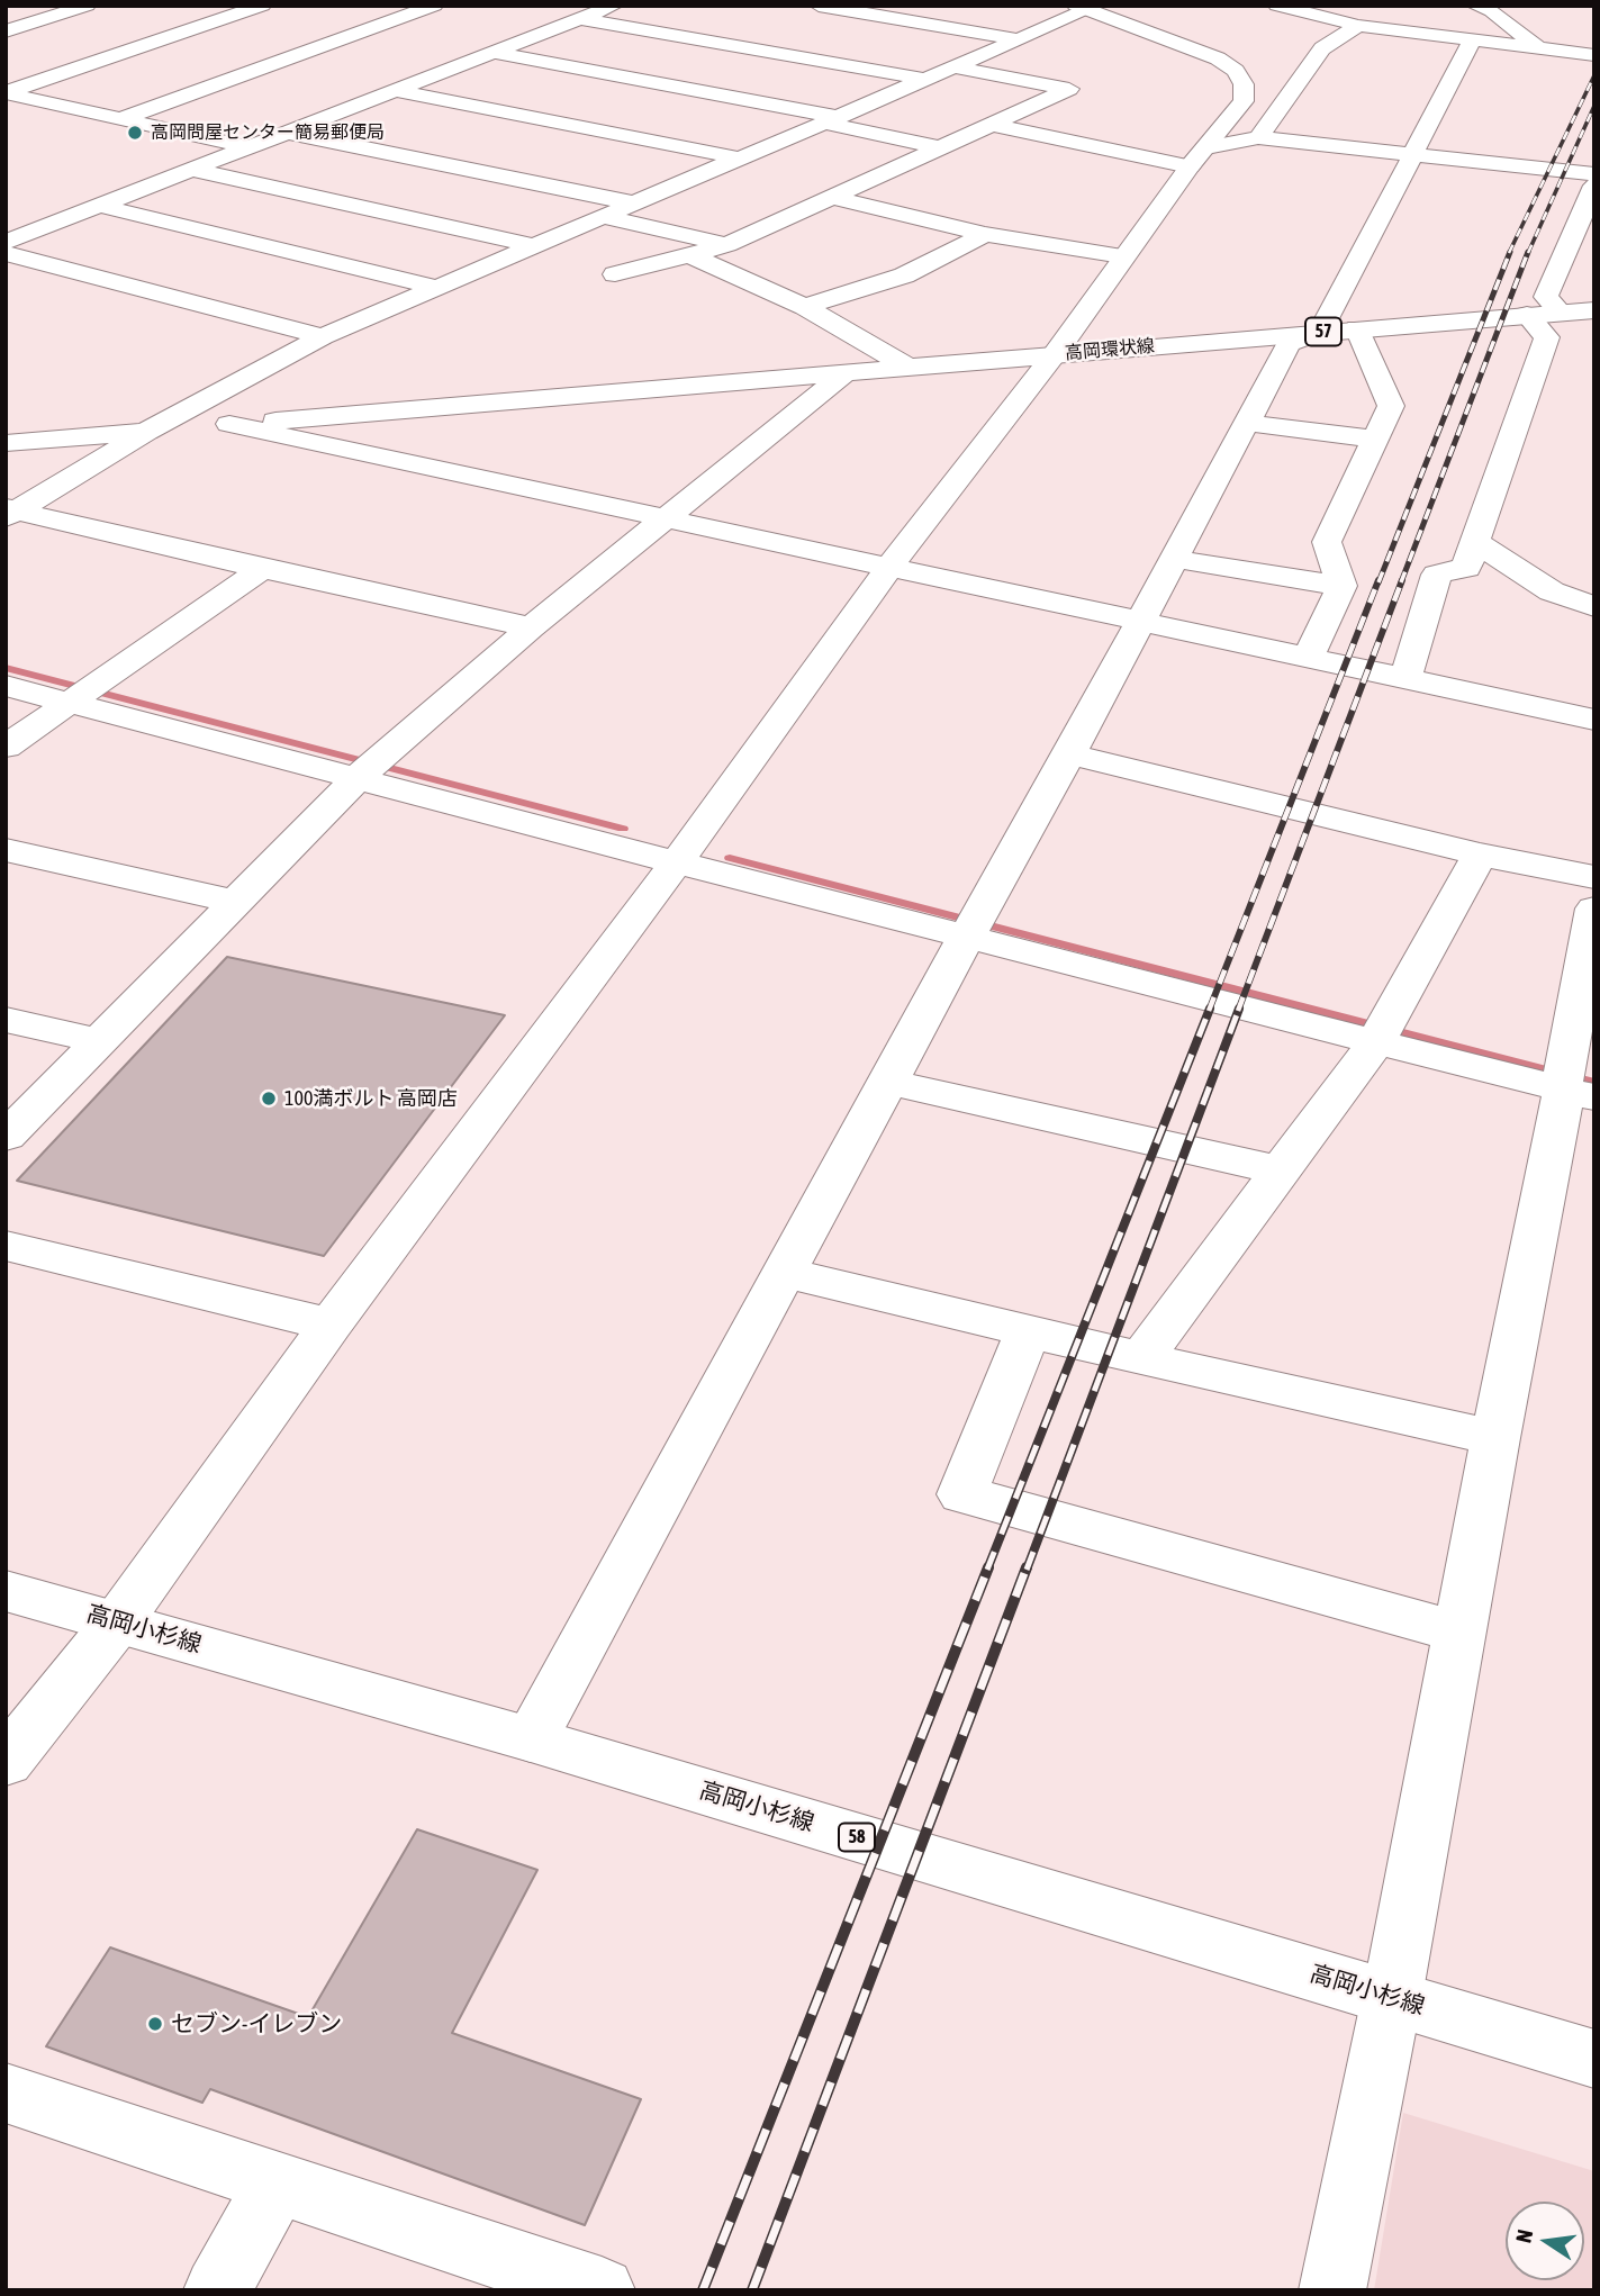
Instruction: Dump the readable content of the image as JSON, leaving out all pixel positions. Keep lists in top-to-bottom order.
{
  "streets": {
    "street": [
      "57",
      "高岡環状線",
      "高岡小杉線",
      "58"
    ]
  },
  "places": ["高岡問屋センター簡易郵便局", "100満ボルト 高岡店", "セブン-イレブン"],
  "north": "left"
}
